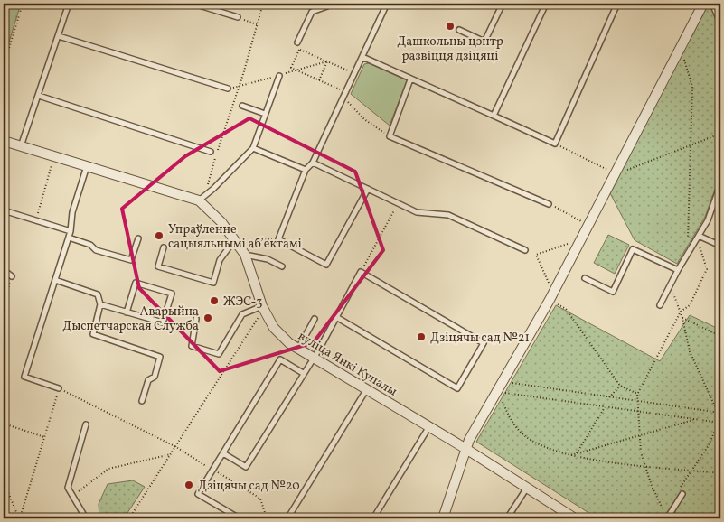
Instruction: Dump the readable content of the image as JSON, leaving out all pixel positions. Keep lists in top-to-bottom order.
{
  "streets": {
    "street": ["вуліца Янкі Купалы"]
  },
  "places": [
    "Дашкольны цэнтр развіцця дзіцяці",
    "Упраўленне сацыяльнымі абʼектамі",
    "ЖЭС-3",
    "Аварыйна Дыспетчарская Служба",
    "Дзіцячы сад №21",
    "Дзіцячы сад №20"
  ]
}
